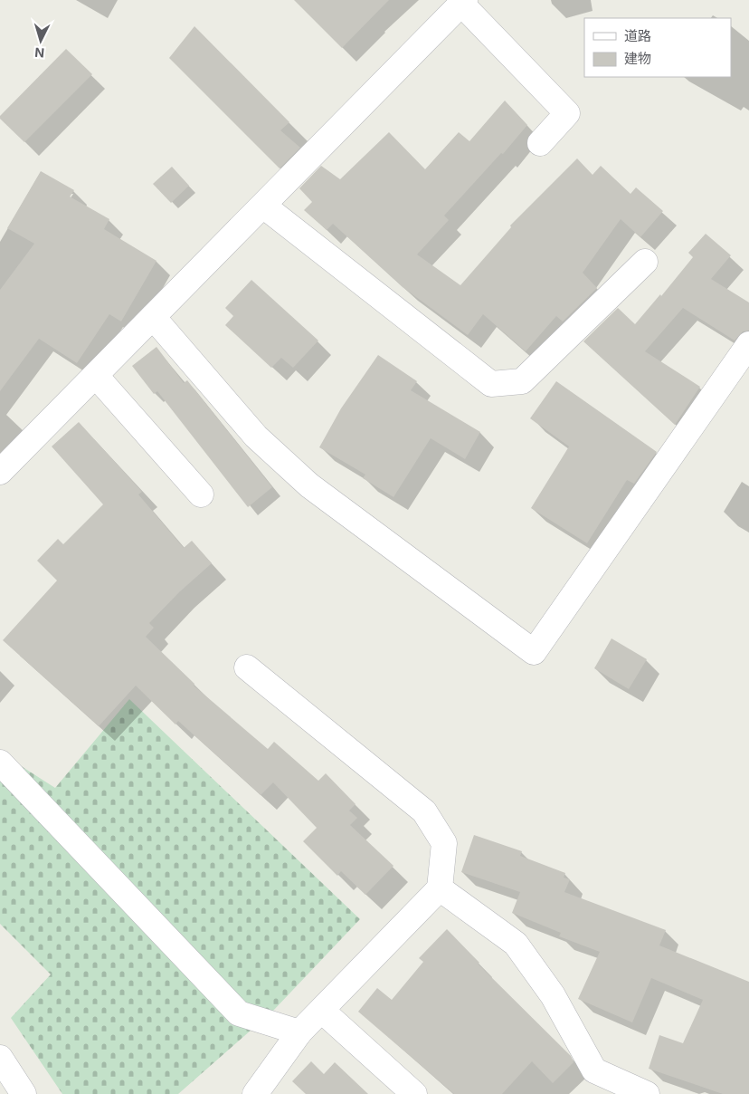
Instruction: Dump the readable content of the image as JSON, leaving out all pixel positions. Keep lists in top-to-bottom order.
{
  "legend": ["道路", "建物"],
  "north": "bottom"
}
